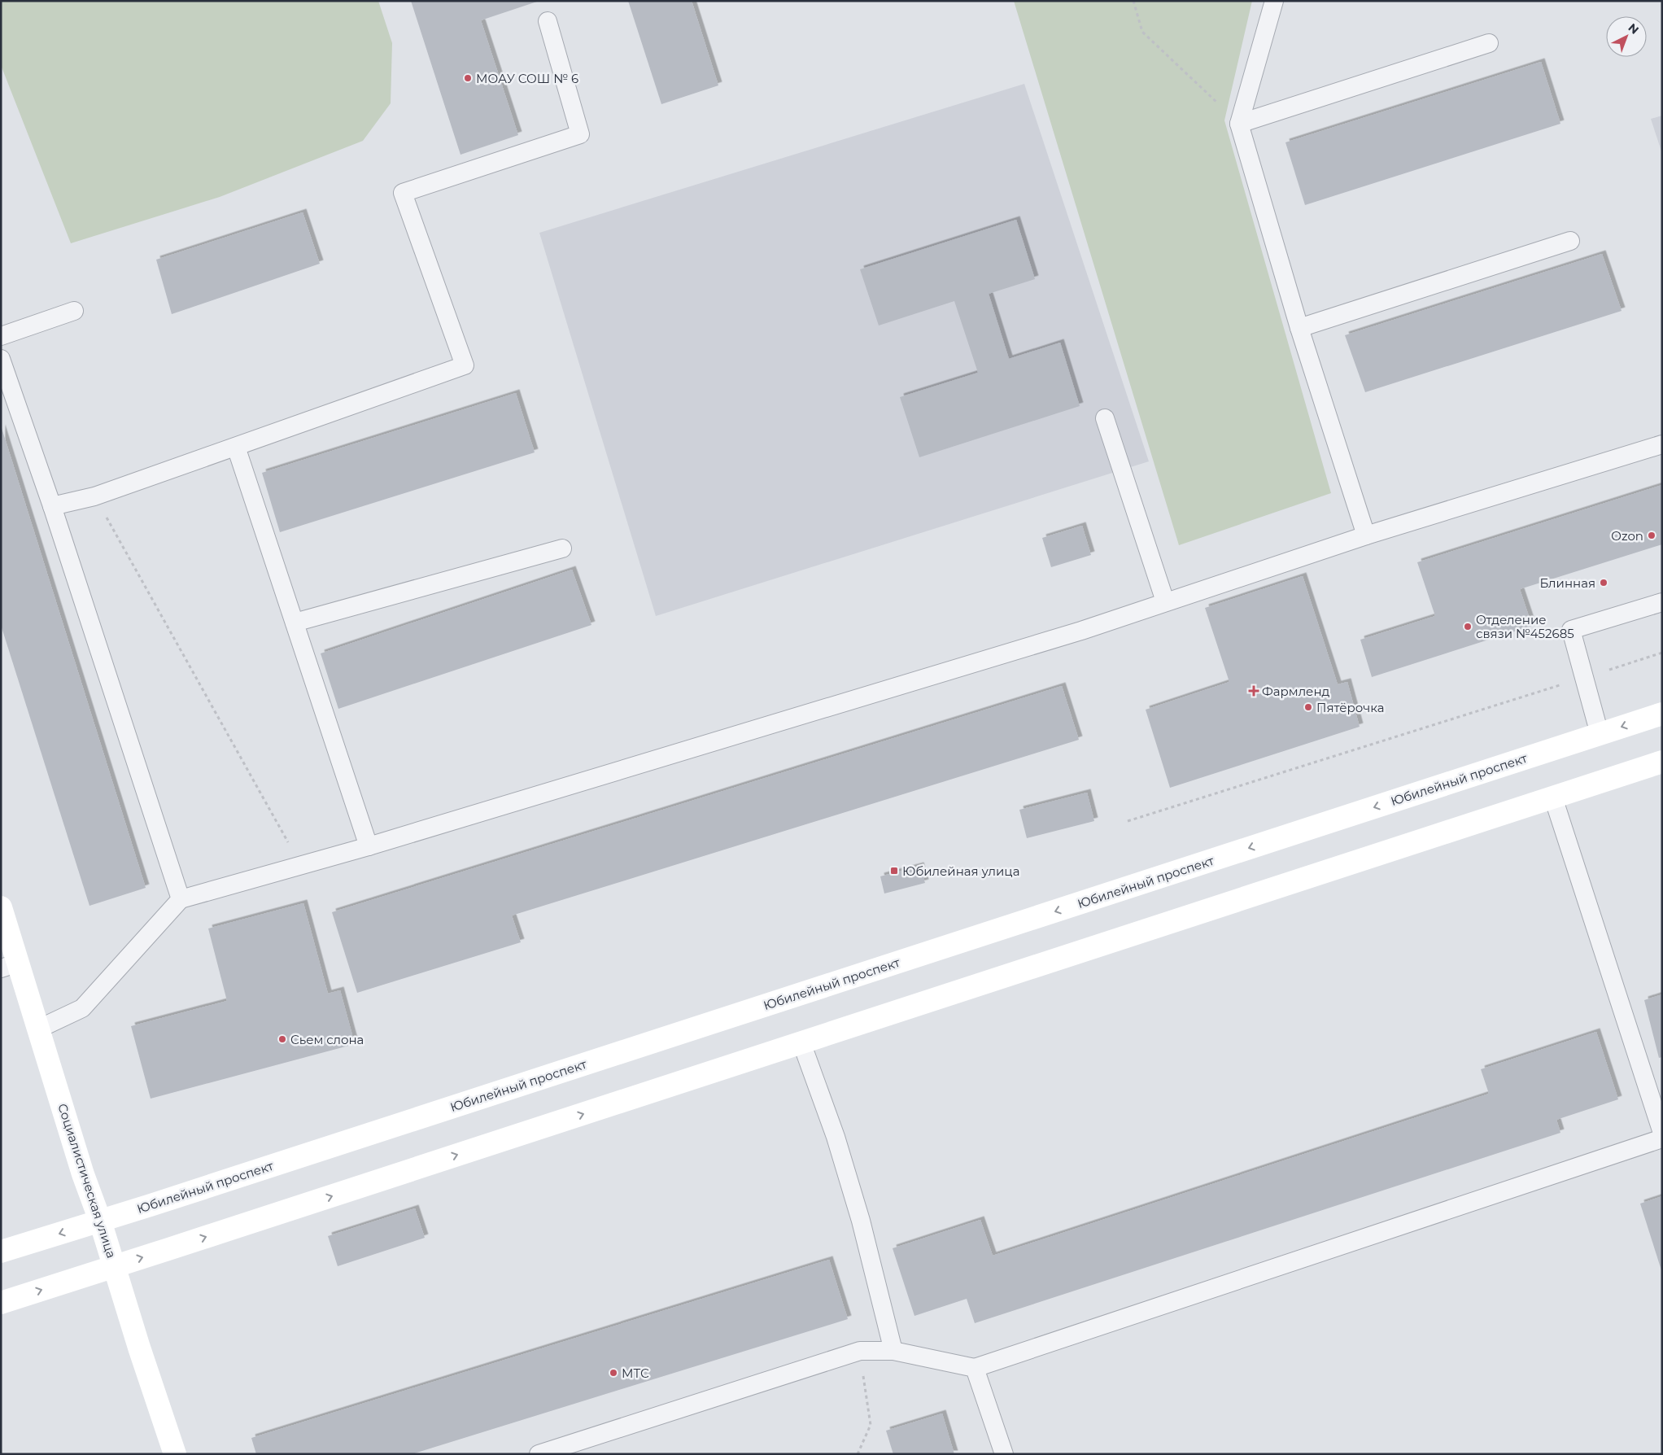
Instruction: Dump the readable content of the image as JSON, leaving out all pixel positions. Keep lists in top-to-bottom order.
{
  "streets": {
    "main road": ["Юбилейный проспект", "Социалистическая улица"]
  },
  "crossings": [
    ["Юбилейный проспект", "Социалистическая улица"]
  ],
  "places": {
    "other": [
      "МОАУ СОШ № 6",
      "Ozon",
      "Блинная",
      "Отделение связи №452685",
      "Пятёрочка",
      "Сьем слона",
      "МТС"
    ],
    "health": ["Фармленд"],
    "transit": ["Юбилейная улица"]
  },
  "north": "top right"
}
